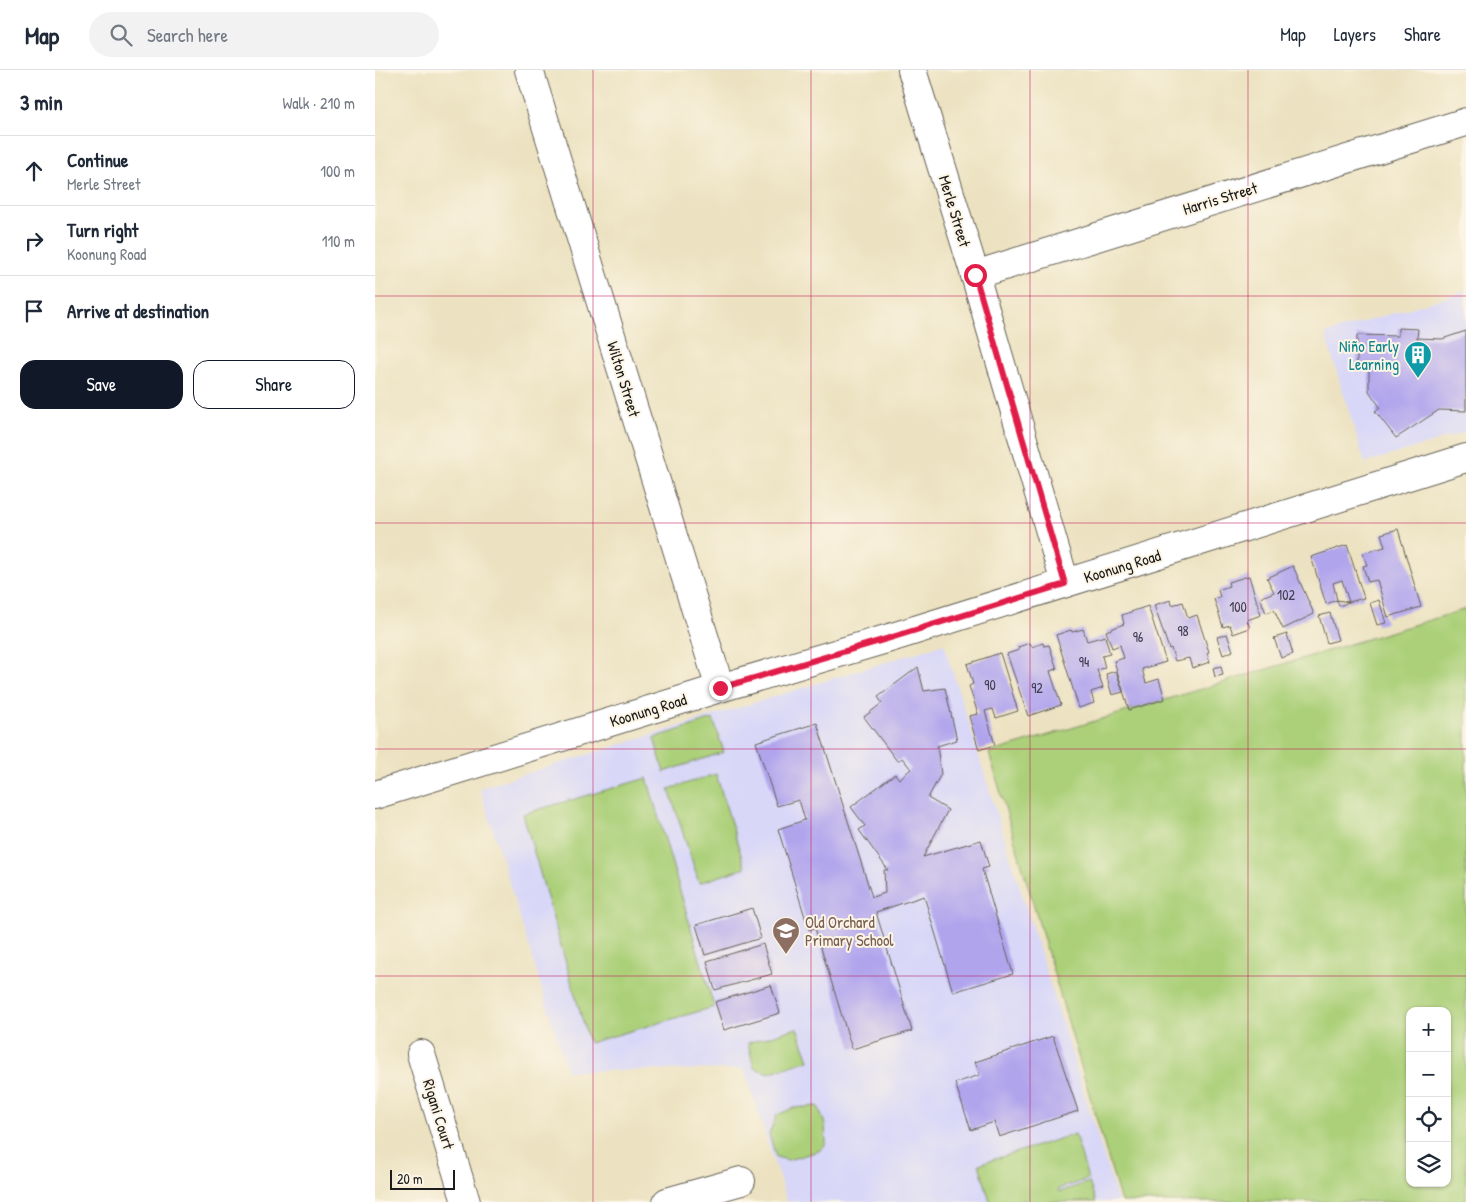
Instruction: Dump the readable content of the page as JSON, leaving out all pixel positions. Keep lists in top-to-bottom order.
{
  "streets": {
    "street": [
      "Harris Street",
      "Merle Street",
      "Wilton Street",
      "Koonung Road",
      "Rigani Court"
    ]
  },
  "crossings": [
    ["Harris Street", "Merle Street"],
    ["Merle Street", "Koonung Road"],
    ["Wilton Street", "Koonung Road"]
  ],
  "places": {
    "building": ["Niño Early Learning"],
    "school or university": ["Old Orchard Primary School"]
  },
  "house_numbers": [
    "102",
    "100",
    "98",
    "96",
    "94",
    "90",
    "92"
  ],
  "scale_bar": "20 m",
  "page": {
    "header": "Map",
    "search": "Search here",
    "nav": ["Map", "Layers", "Share"],
    "heading": ["3 min", "Walk · 210 m"],
    "list": [
      ["Continue", "Merle Street", "100 m"],
      ["Turn right", "Koonung Road", "110 m"],
      "Arrive at destination"
    ],
    "buttons": ["Save", "Share"],
    "map_buttons": ["+", "−"],
    "scale": "20 m"
  }
}
